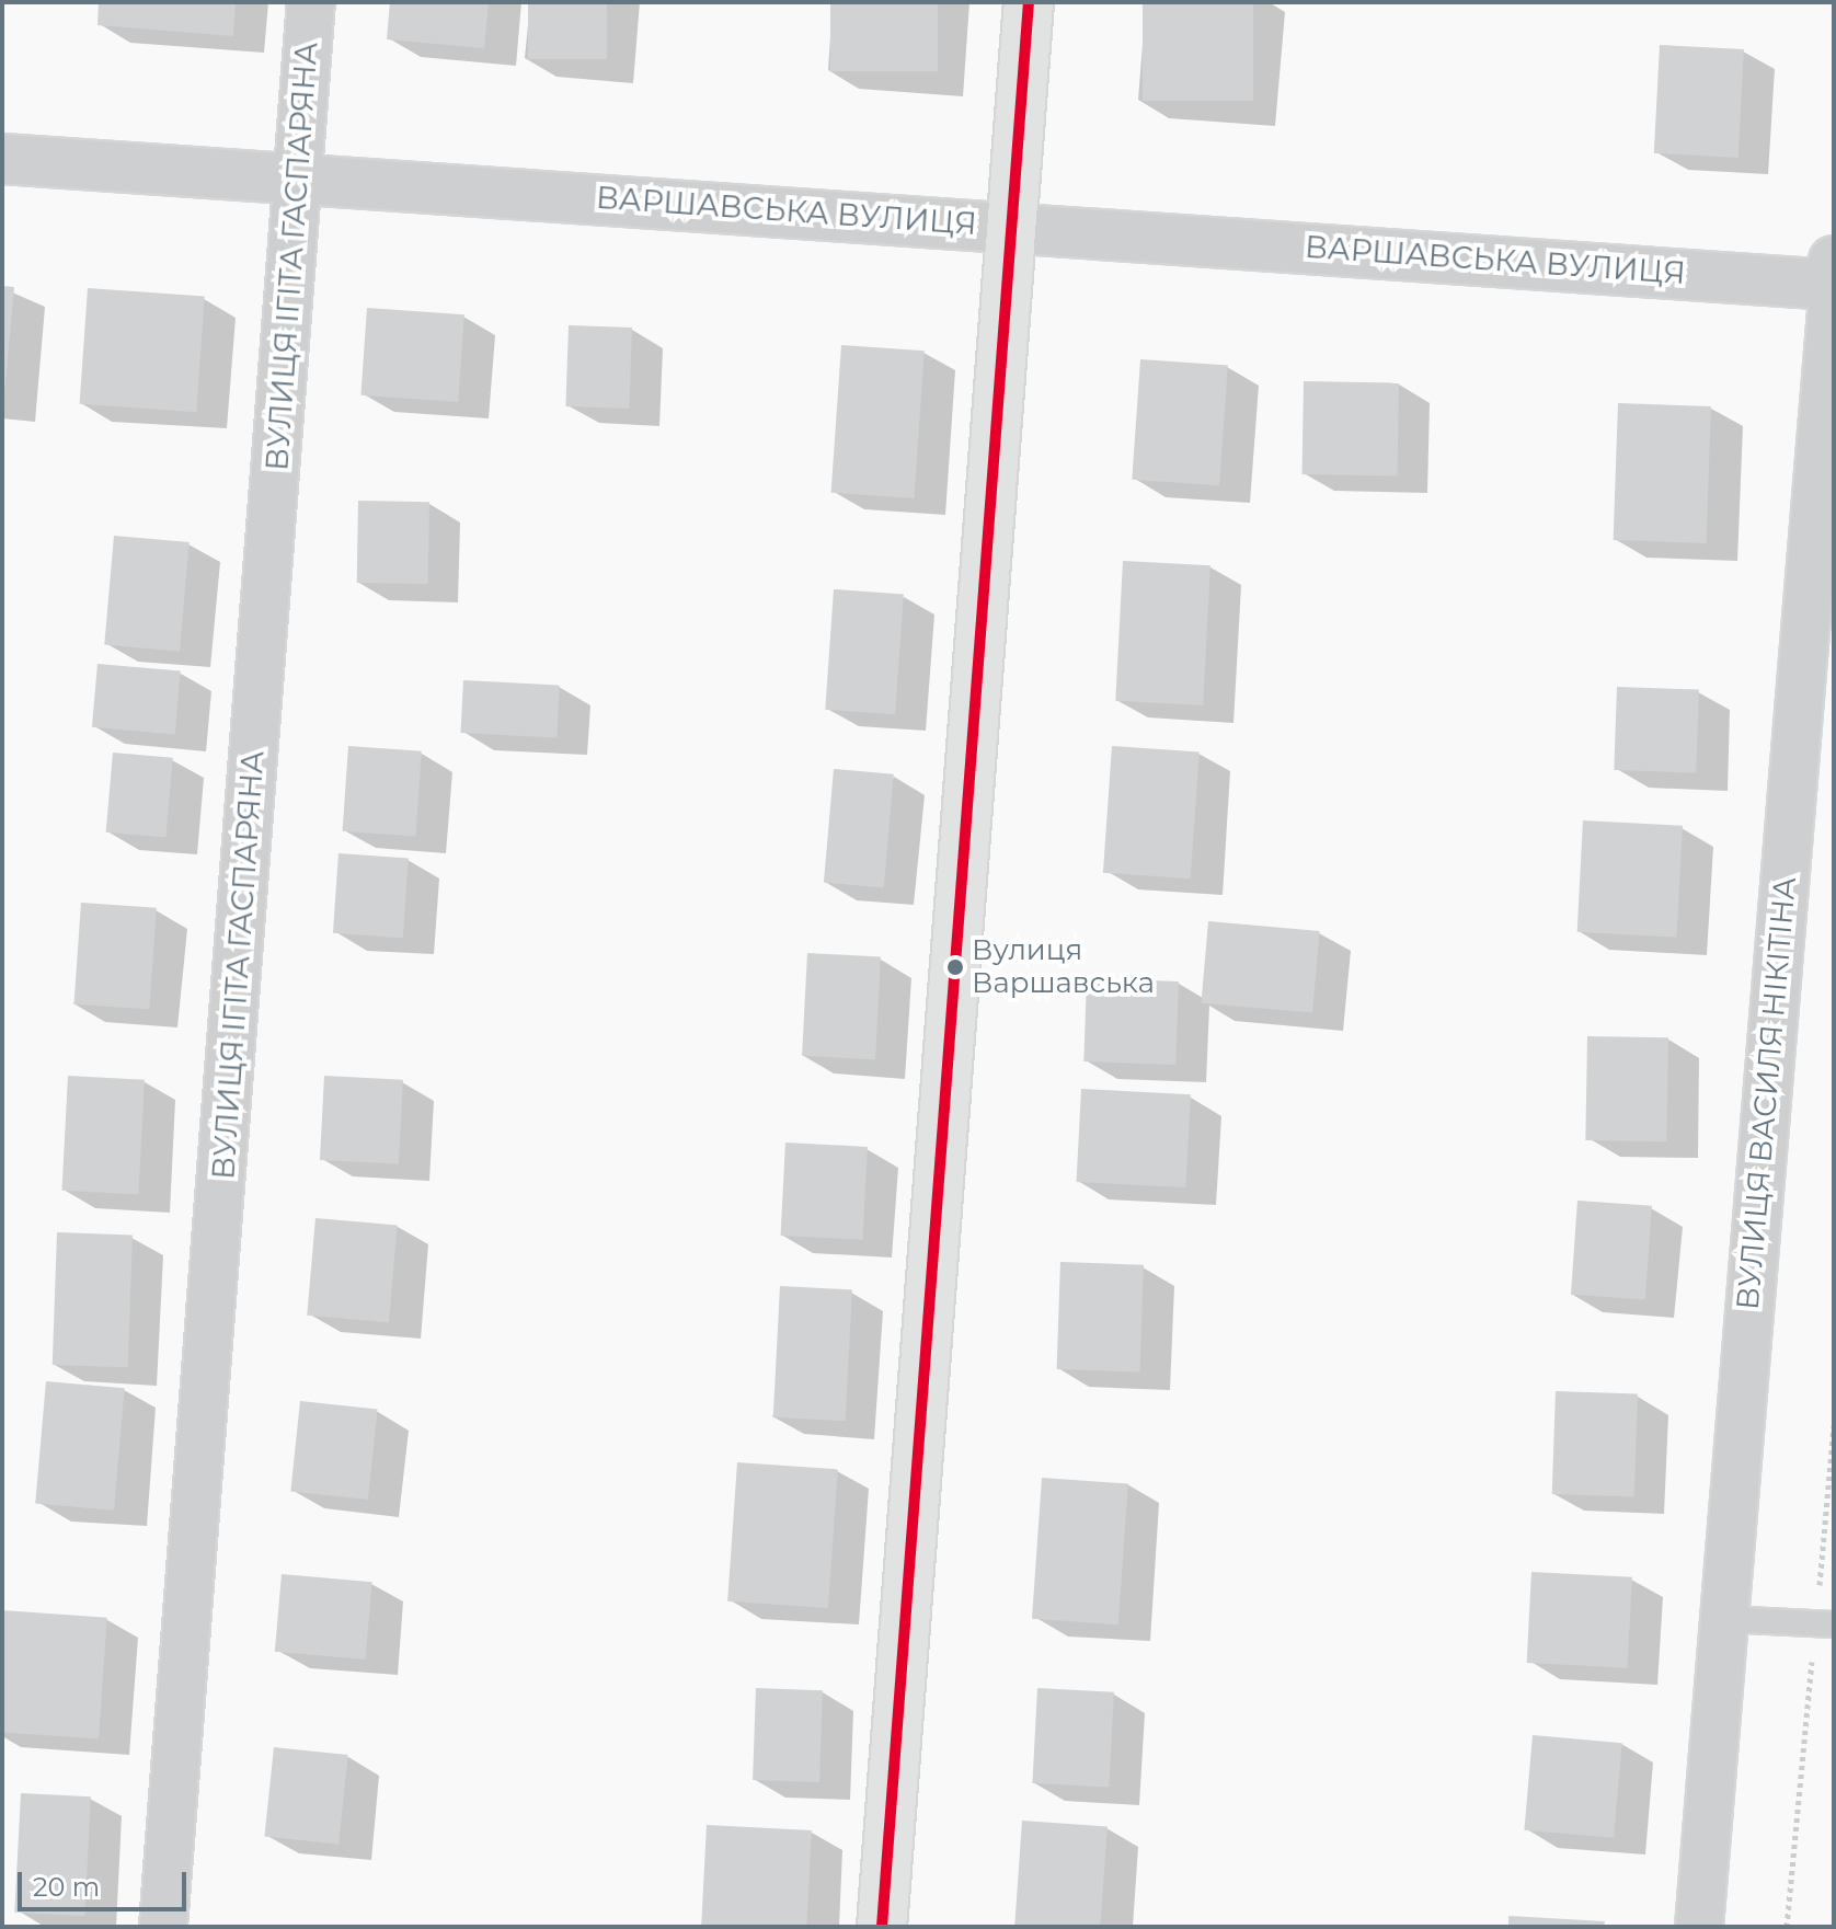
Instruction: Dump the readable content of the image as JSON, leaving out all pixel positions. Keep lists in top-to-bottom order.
{
  "streets": {
    "street": ["ВАРШАВСЬКА ВУЛИЦЯ", "ВУЛИЦЯ ІГІТА ГАСПАРЯНА", "ВУЛИЦЯ ВАСИЛЯ НІКІТІНА"]
  },
  "crossings": [
    ["ВАРШАВСЬКА ВУЛИЦЯ", "ВУЛИЦЯ ІГІТА ГАСПАРЯНА"],
    ["ВАРШАВСЬКА ВУЛИЦЯ", "ВУЛИЦЯ ВАСИЛЯ НІКІТІНА"]
  ],
  "places": ["Вулиця Варшавська"],
  "scale_bar": "20 m"
}
